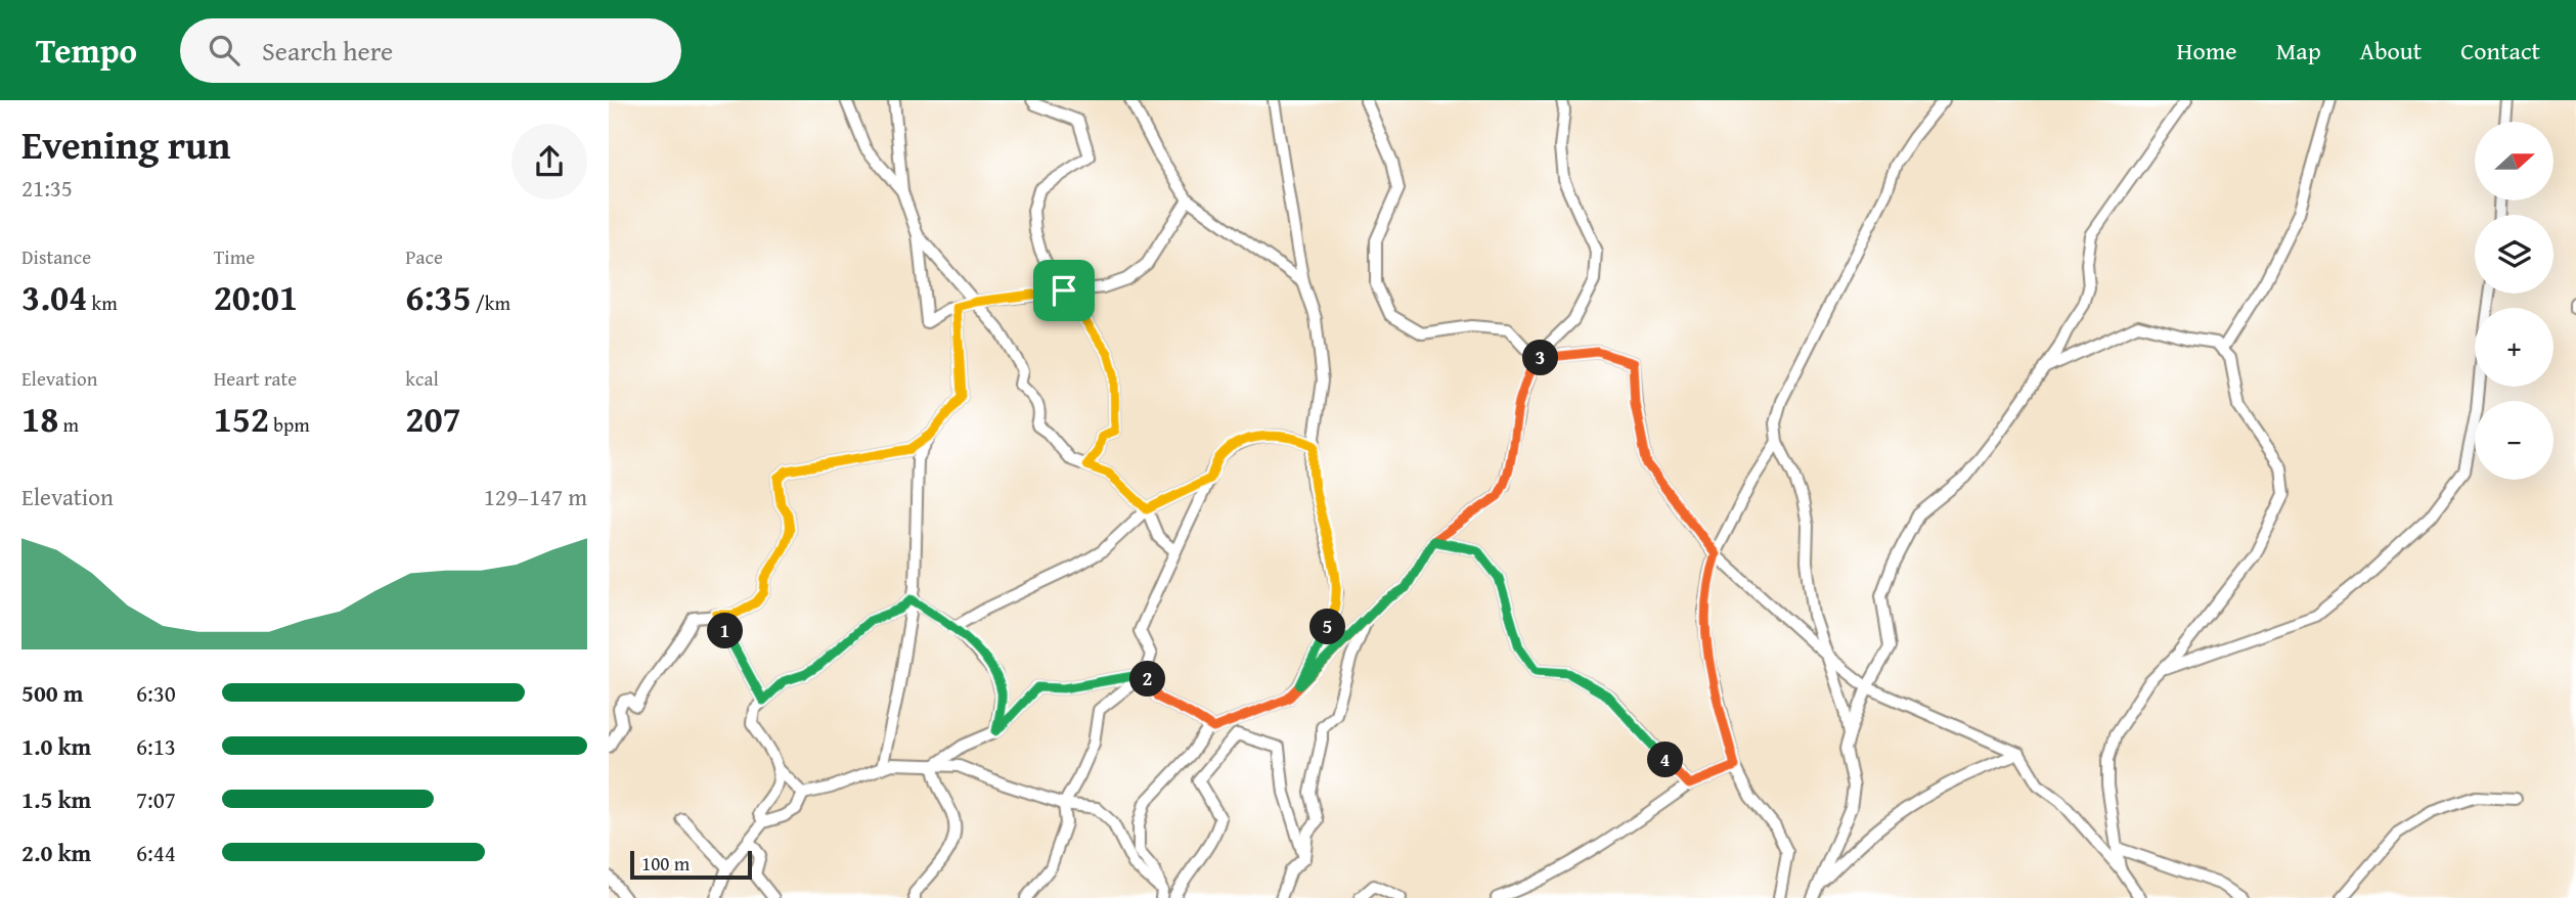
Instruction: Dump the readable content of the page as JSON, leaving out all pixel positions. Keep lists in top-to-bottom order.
{
  "scale_bar": "100 m",
  "north": "right",
  "page": {
    "header": "Tempo",
    "search": "Search here",
    "nav": [
      "Home",
      "Map",
      "About",
      "Contact"
    ],
    "heading": ["Evening run", "21:35"],
    "map_buttons": ["+", "−"],
    "stats": [
      ["Distance", "3.04 km"],
      ["Time", "20:01"],
      ["Pace", "6:35 /km"],
      ["Elevation", "18 m"],
      ["Heart rate", "152 bpm"],
      ["kcal", "207"]
    ],
    "pins": [
      "3",
      "5",
      "1",
      "2",
      "4"
    ],
    "chart": ["Elevation", "129–147 m"],
    "list": [
      {
        "name": "500 m",
        "note": "6:30"
      },
      {
        "name": "1.0 km",
        "note": "6:13"
      },
      {
        "name": "1.5 km",
        "note": "7:07"
      },
      {
        "name": "2.0 km",
        "note": "6:44"
      }
    ],
    "scale": "100 m"
  }
}
